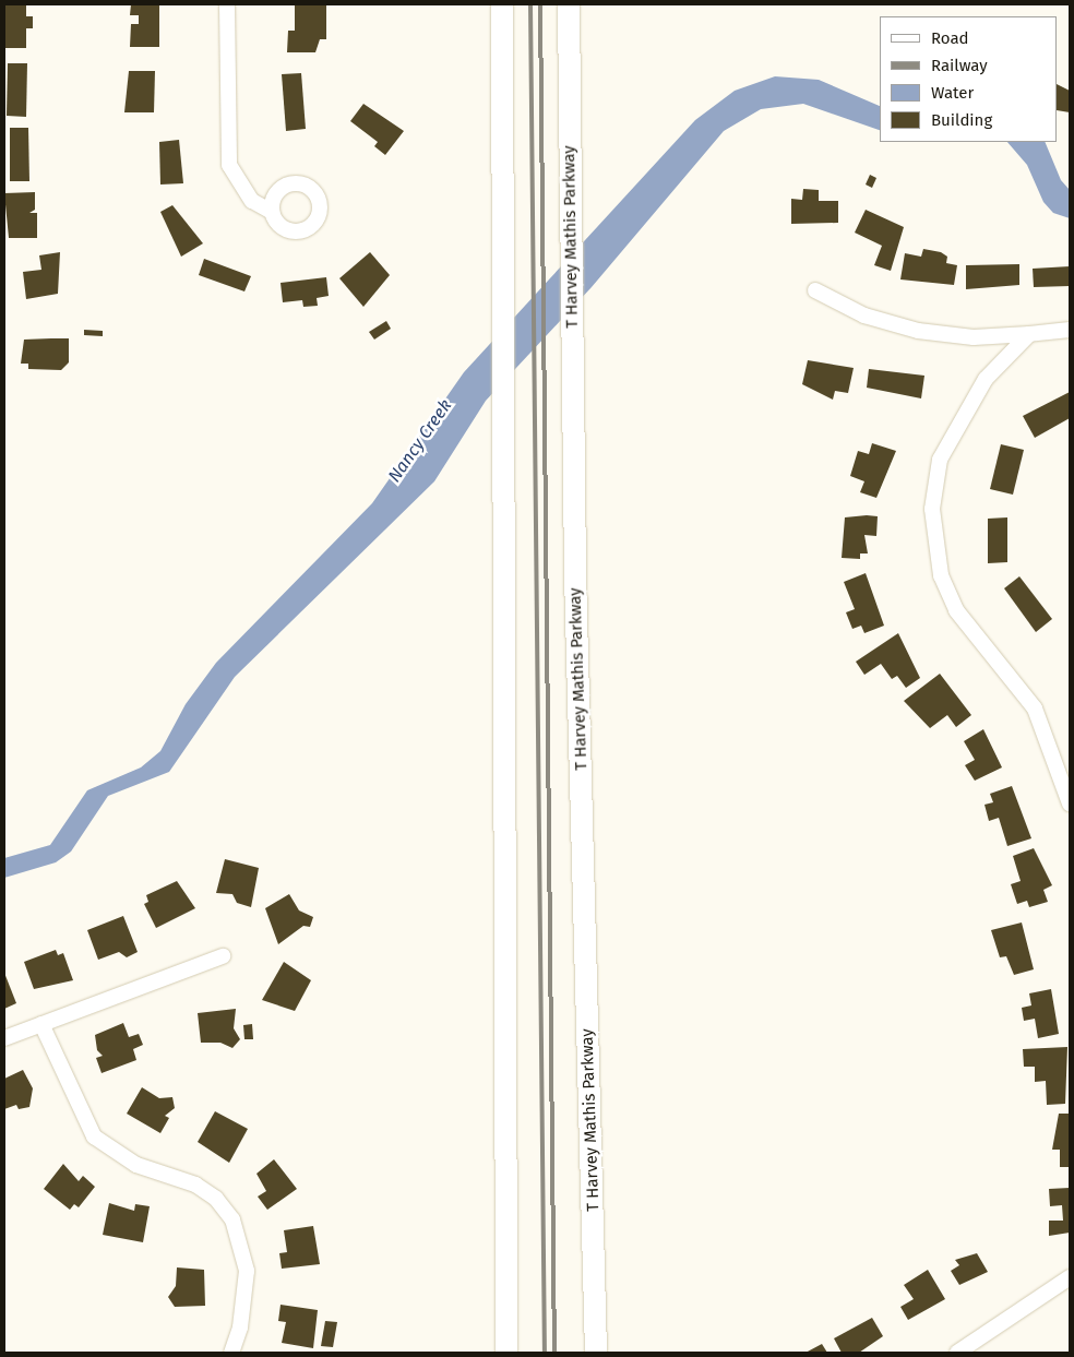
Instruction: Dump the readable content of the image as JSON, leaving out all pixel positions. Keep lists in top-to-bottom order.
{
  "streets": {
    "highway": ["T Harvey Mathis Parkway"]
  },
  "water": ["Nancy Creek"],
  "legend": [
    "Road",
    "Railway",
    "Water",
    "Building"
  ]
}
